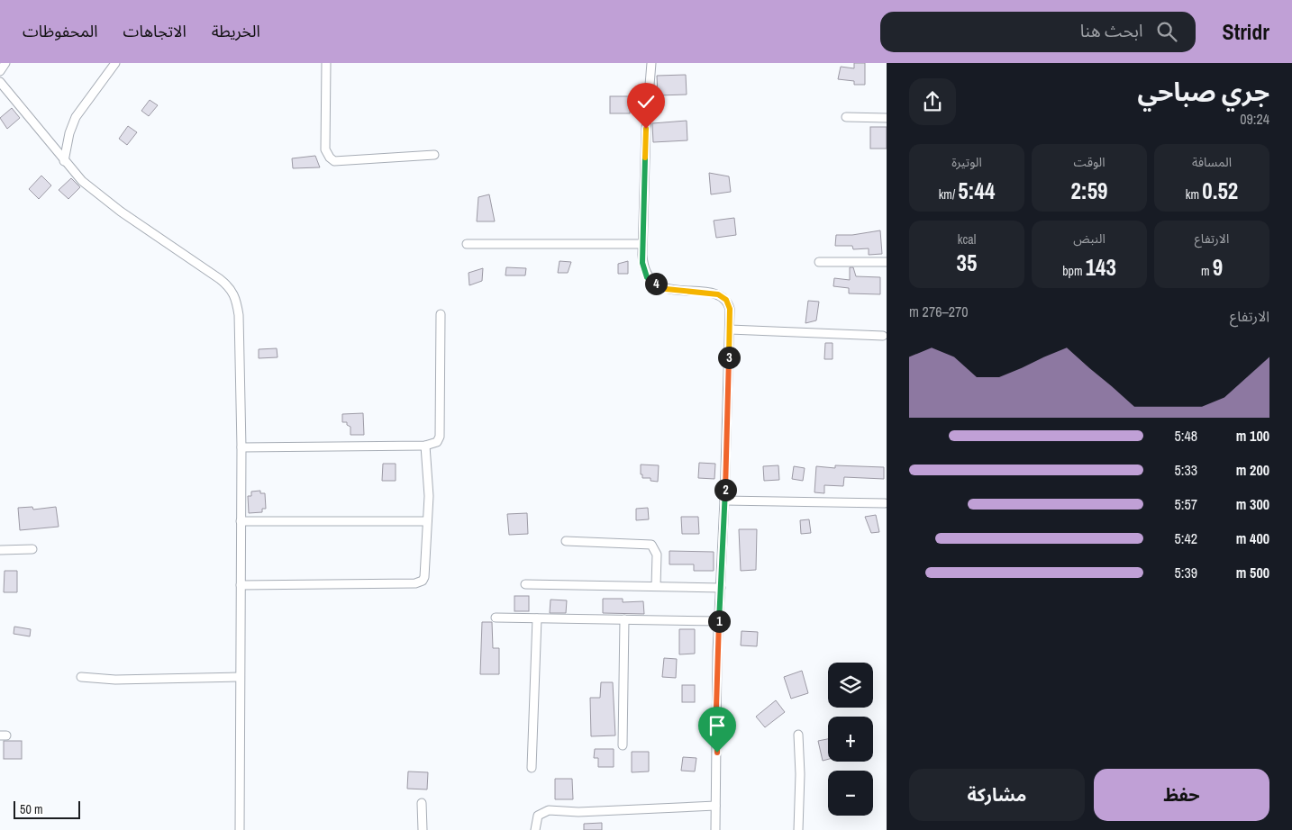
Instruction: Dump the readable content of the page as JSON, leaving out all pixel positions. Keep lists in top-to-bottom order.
{
  "scale_bar": "50 m",
  "page": {
    "header": "Stridr",
    "search": "ابحث هنا",
    "nav": ["الخريطة", "الاتجاهات", "المحفوظات"],
    "heading": ["جري صباحي", "09:24"],
    "stats": [
      ["المسافة", "0.52 km"],
      ["الوقت", "2:59"],
      ["الوتيرة", "5:44 /km"],
      ["الارتفاع", "9 m"],
      ["النبض", "143 bpm"],
      ["kcal", "35"]
    ],
    "pins": [
      "4",
      "3",
      "2",
      "1"
    ],
    "chart": ["الارتفاع", "270–276 m"],
    "list": [
      {
        "name": "100 m",
        "note": "5:48"
      },
      {
        "name": "200 m",
        "note": "5:33"
      },
      {
        "name": "300 m",
        "note": "5:57"
      },
      {
        "name": "400 m",
        "note": "5:42"
      },
      {
        "name": "500 m",
        "note": "5:39"
      }
    ],
    "map_buttons": ["+", "−"],
    "buttons": ["حفظ", "مشاركة"],
    "scale": "50 m"
  }
}
